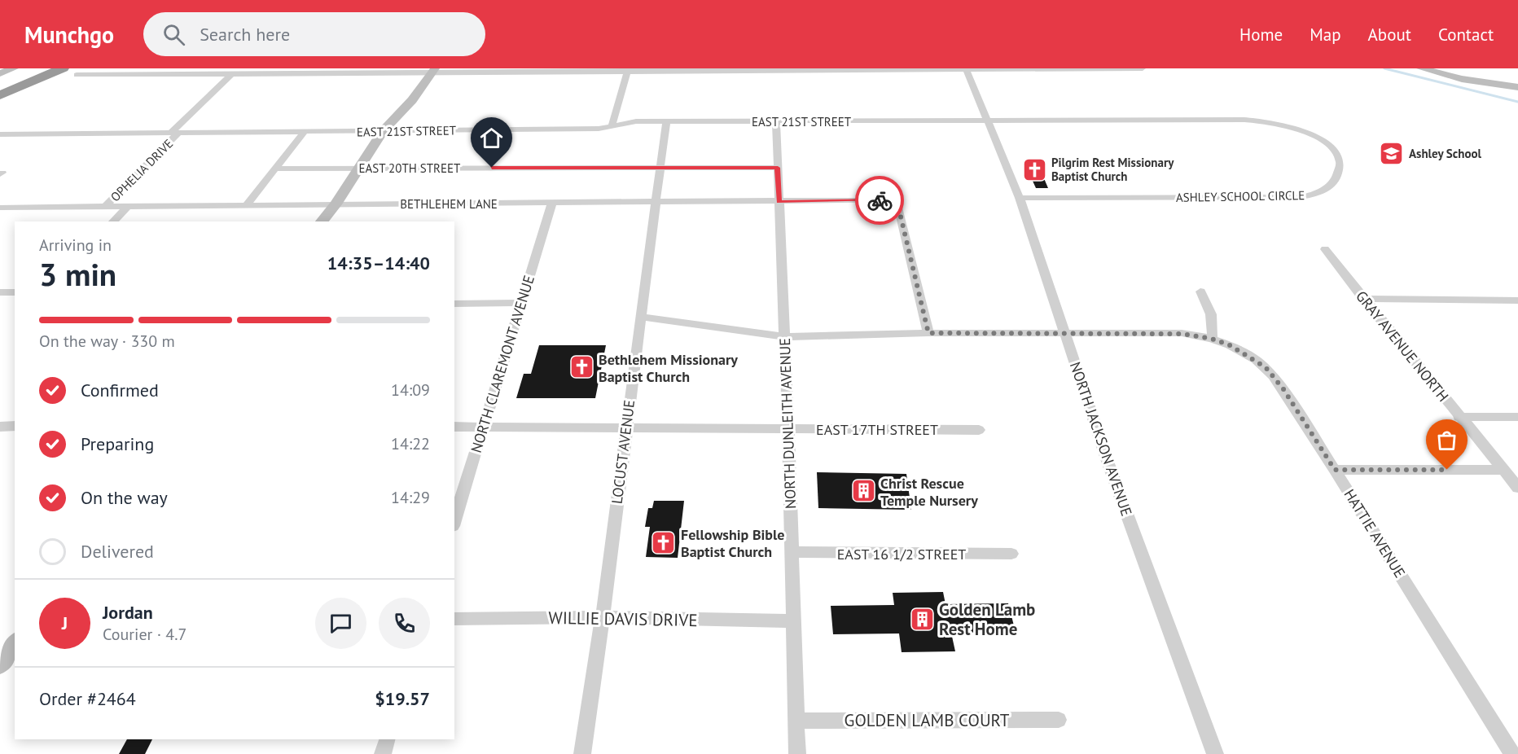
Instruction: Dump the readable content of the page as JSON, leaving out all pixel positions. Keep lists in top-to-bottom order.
{
  "streets": {
    "street": [
      "EAST 21ST STREET",
      "EAST 20TH STREET",
      "OPHELIA DRIVE",
      "ASHLEY SCHOOL CIRCLE",
      "BETHLEHEM LANE",
      "GRAY AVENUE NORTH",
      "NORTH CLAREMONT AVENUE",
      "NORTH DUNLEITH AVENUE",
      "EAST 17TH STREET",
      "NORTH JACKSON AVENUE",
      "LOCUST AVENUE",
      "HATTIE AVENUE",
      "EAST 16 1/2 STREET",
      "WILLIE DAVIS DRIVE",
      "GOLDEN LAMB COURT"
    ]
  },
  "crossings": [
    ["EAST 21ST STREET", "OPHELIA DRIVE"],
    ["EAST 21ST STREET", "ASHLEY SCHOOL CIRCLE"],
    ["EAST 21ST STREET", "NORTH DUNLEITH AVENUE"],
    ["EAST 21ST STREET", "NORTH JACKSON AVENUE"],
    ["EAST 21ST STREET", "LOCUST AVENUE"],
    ["EAST 20TH STREET", "NORTH DUNLEITH AVENUE"],
    ["EAST 20TH STREET", "LOCUST AVENUE"],
    ["OPHELIA DRIVE", "BETHLEHEM LANE"],
    ["ASHLEY SCHOOL CIRCLE", "NORTH JACKSON AVENUE"],
    ["BETHLEHEM LANE", "NORTH CLAREMONT AVENUE"],
    ["BETHLEHEM LANE", "NORTH DUNLEITH AVENUE"],
    ["BETHLEHEM LANE", "LOCUST AVENUE"],
    ["BETHLEHEM LANE", "HATTIE AVENUE"],
    ["NORTH CLAREMONT AVENUE", "EAST 17TH STREET"],
    ["NORTH DUNLEITH AVENUE", "EAST 17TH STREET"],
    ["NORTH DUNLEITH AVENUE", "HATTIE AVENUE"],
    ["NORTH DUNLEITH AVENUE", "EAST 16 1/2 STREET"],
    ["NORTH DUNLEITH AVENUE", "WILLIE DAVIS DRIVE"],
    ["NORTH DUNLEITH AVENUE", "GOLDEN LAMB COURT"],
    ["EAST 17TH STREET", "LOCUST AVENUE"],
    ["NORTH JACKSON AVENUE", "HATTIE AVENUE"],
    ["LOCUST AVENUE", "HATTIE AVENUE"],
    ["LOCUST AVENUE", "WILLIE DAVIS DRIVE"]
  ],
  "places": {
    "school or university": ["Ashley School"],
    "church": ["Pilgrim Rest Missionary Baptist Church", "Bethlehem Missionary Baptist Church", "Fellowship Bible Baptist Church"],
    "building": ["Christ Rescue Temple Nursery", "Golden Lamb Rest Home"]
  },
  "page": {
    "header": "Munchgo",
    "search": "Search here",
    "nav": [
      "Home",
      "Map",
      "About",
      "Contact"
    ],
    "heading": ["3 min", "Arriving in", "14:35–14:40"],
    "panel": [
      "Jordan",
      "Courier · 4.7",
      "Order #2464",
      "$19.57"
    ],
    "bar": "On the way · 330 m",
    "list": [
      ["Confirmed", "14:09"],
      ["Preparing", "14:22"],
      ["On the way", "14:29"],
      "Delivered"
    ],
    "round": "J"
  }
}
